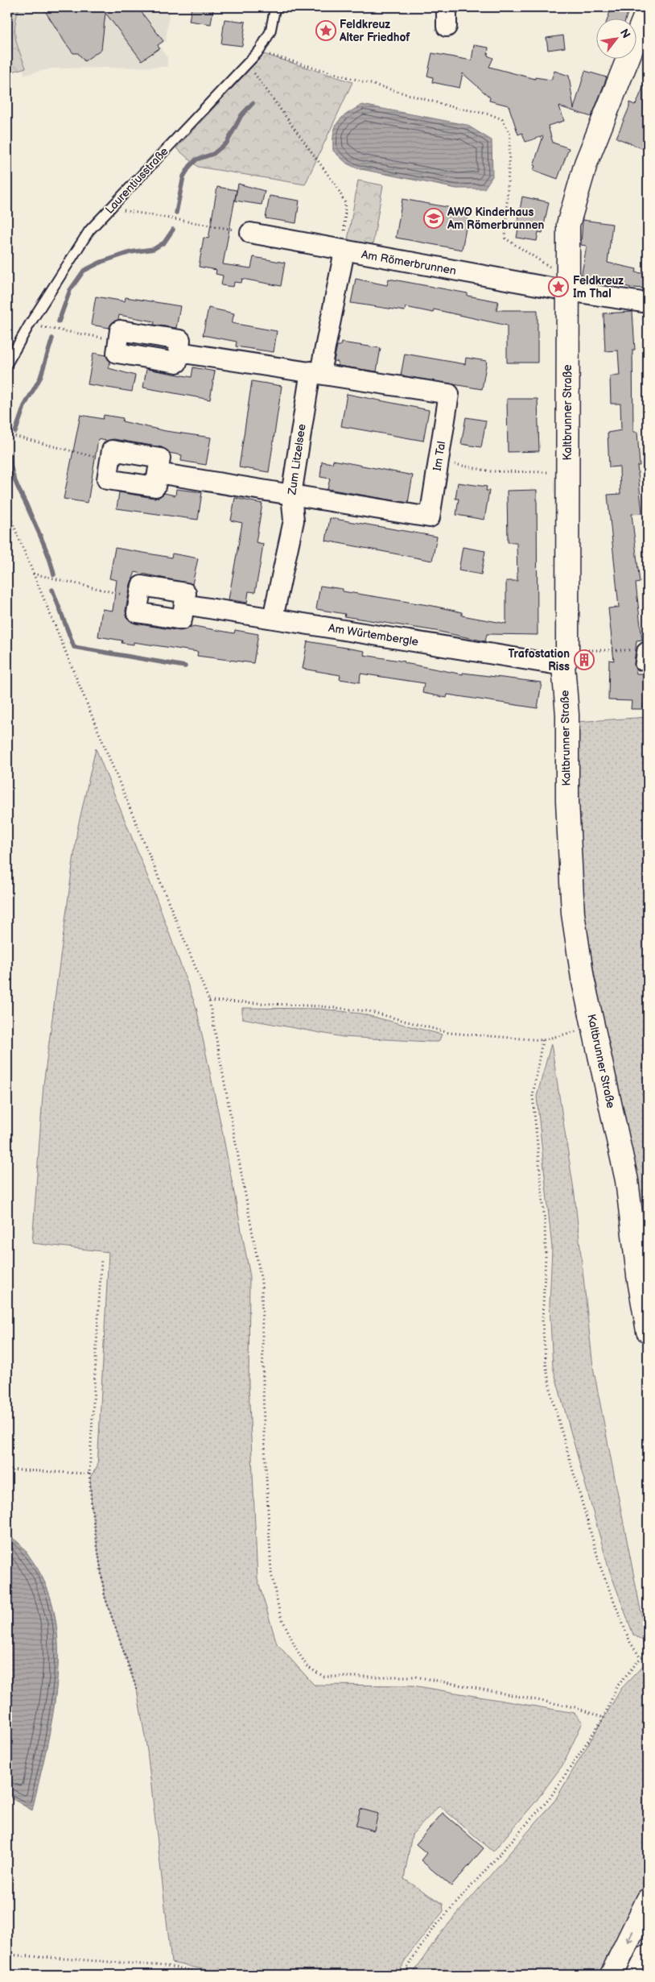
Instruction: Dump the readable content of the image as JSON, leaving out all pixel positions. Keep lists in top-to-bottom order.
{
  "streets": {
    "main road": ["Kaltbrunner Straße"],
    "street": [
      "Am Römerbrunnen",
      "Im Tal",
      "Zum Litzelsee",
      "Am Würtembergle"
    ],
    "lane": ["Laurentiusstraße"]
  },
  "crossings": [
    ["Am Römerbrunnen", "Kaltbrunner Straße"],
    ["Am Römerbrunnen", "Zum Litzelsee"],
    ["Kaltbrunner Straße", "Am Würtembergle"],
    ["Im Tal", "Zum Litzelsee"],
    ["Zum Litzelsee", "Am Würtembergle"]
  ],
  "places": {
    "place": ["Feldkreuz Alter Friedhof", "Feldkreuz Im Thal"],
    "school or university": ["AWO Kinderhaus Am Römerbrunnen"],
    "building": ["Trafostation Riss"]
  },
  "north": "top right"
}
